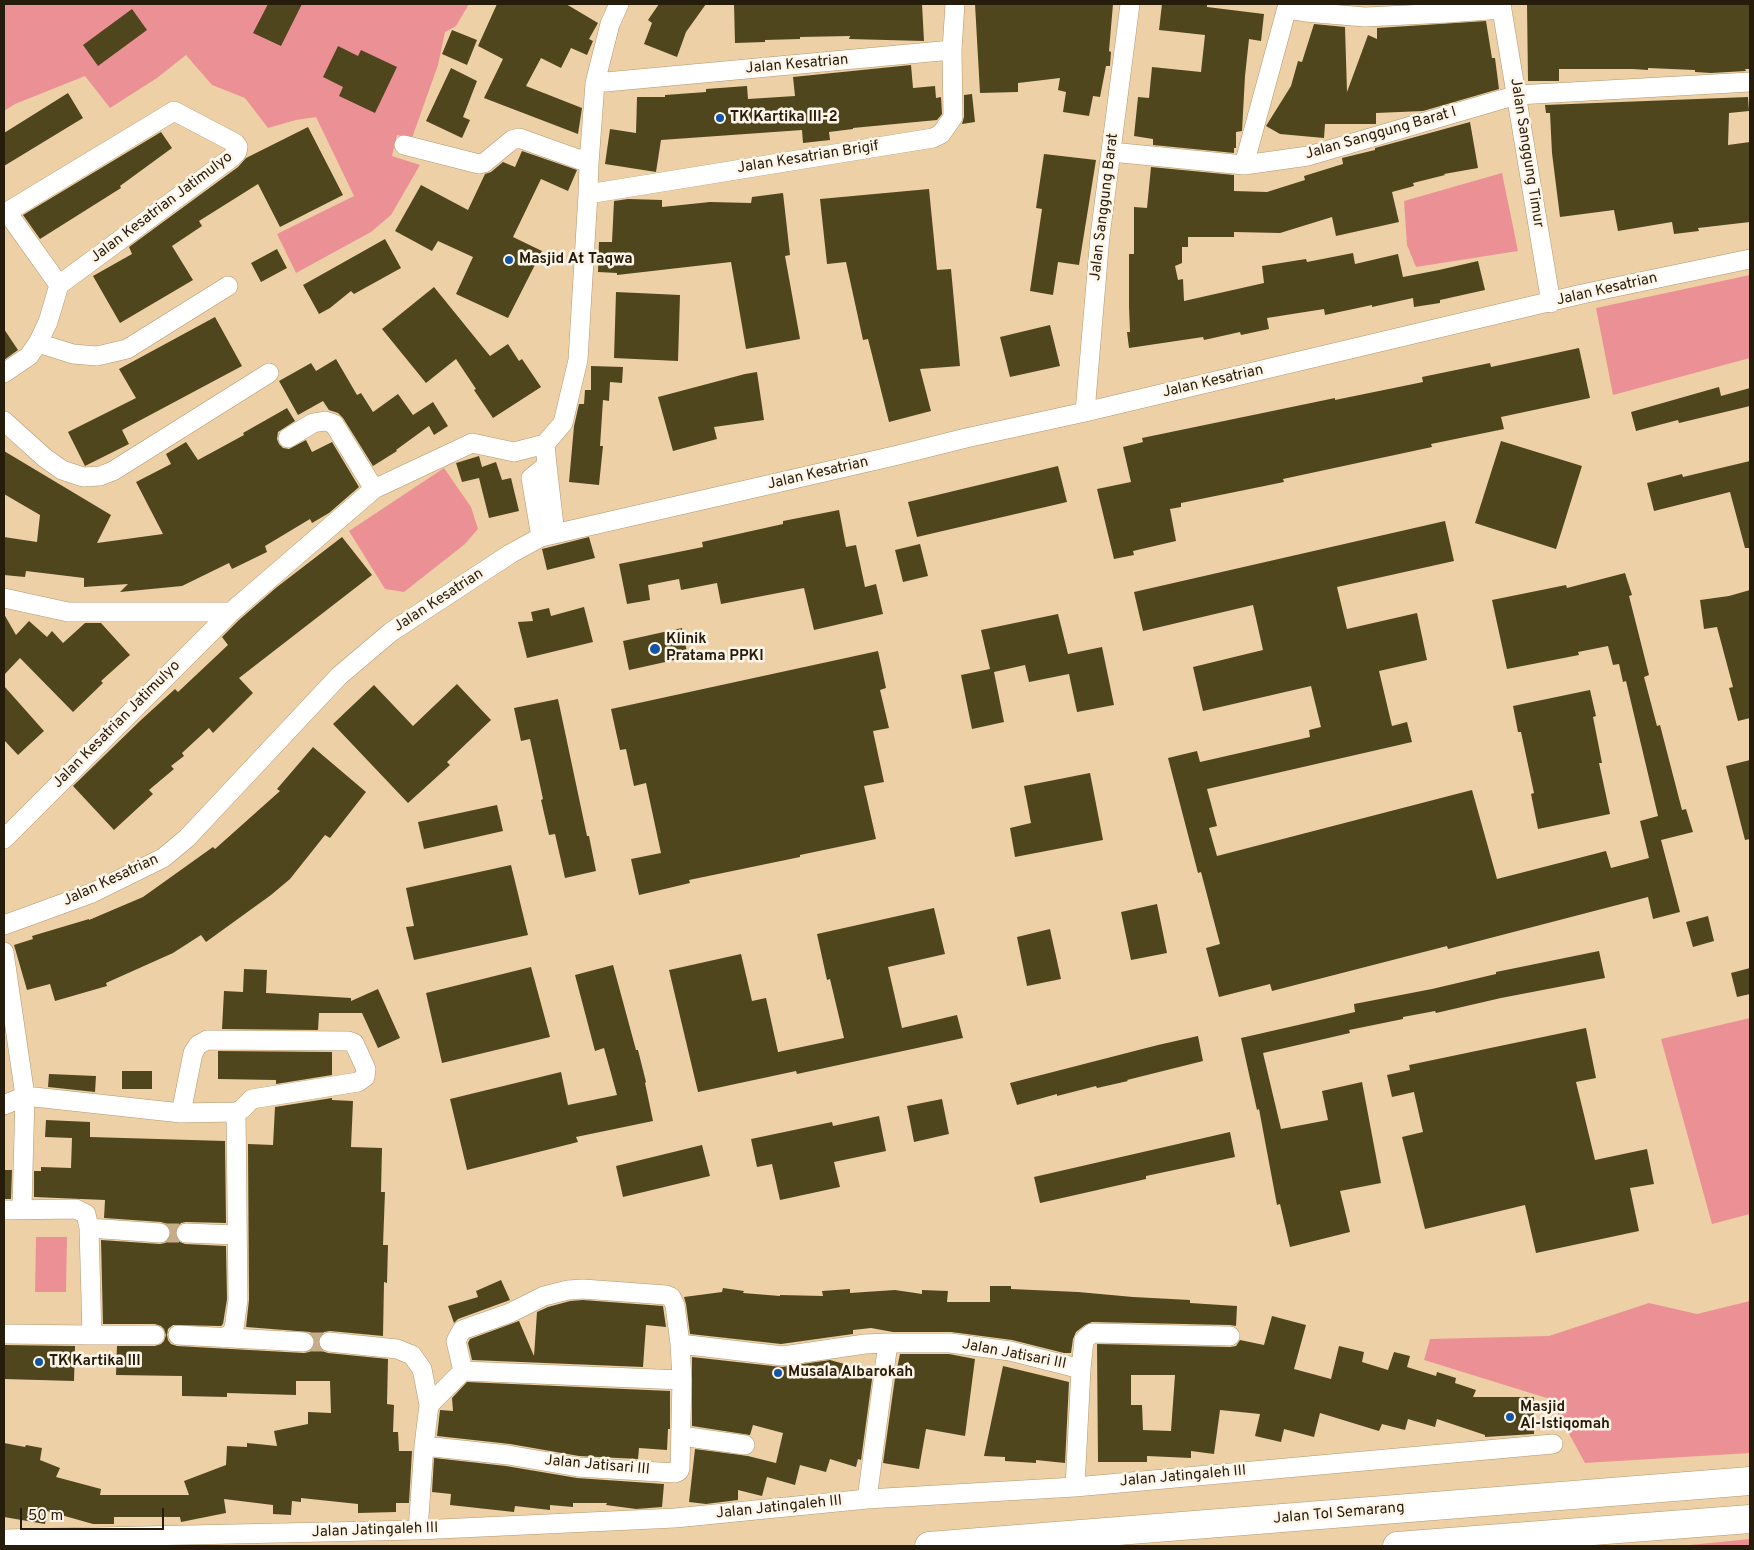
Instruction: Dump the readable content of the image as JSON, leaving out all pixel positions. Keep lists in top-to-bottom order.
{
  "streets": {
    "highway": ["Jalan Tol Semarang"],
    "street": [
      "Jalan Kesatrian",
      "Jalan Sanggung Barat I",
      "Jalan Sanggung Timur",
      "Jalan Kesatrian Brigif",
      "Jalan Sanggung Barat",
      "Jalan Kesatrian Jatimulyo",
      "Jalan Jatisari III",
      "Jalan Jatingaleh III"
    ]
  },
  "crossings": [
    ["Jalan Kesatrian", "Jalan Sanggung Timur"],
    ["Jalan Kesatrian", "Jalan Kesatrian Brigif"],
    ["Jalan Kesatrian", "Jalan Sanggung Barat"],
    ["Jalan Sanggung Barat I", "Jalan Sanggung Timur"],
    ["Jalan Sanggung Barat I", "Jalan Sanggung Barat"],
    ["Jalan Jatisari III", "Jalan Jatingaleh III"]
  ],
  "places": [
    "TK Kartika III-2",
    "Masjid At Taqwa",
    "Klinik Pratama PPKI",
    "TK Kartika III",
    "Musala Albarokah",
    "Masjid Al-Istiqomah"
  ],
  "scale_bar": "50 m"
}
